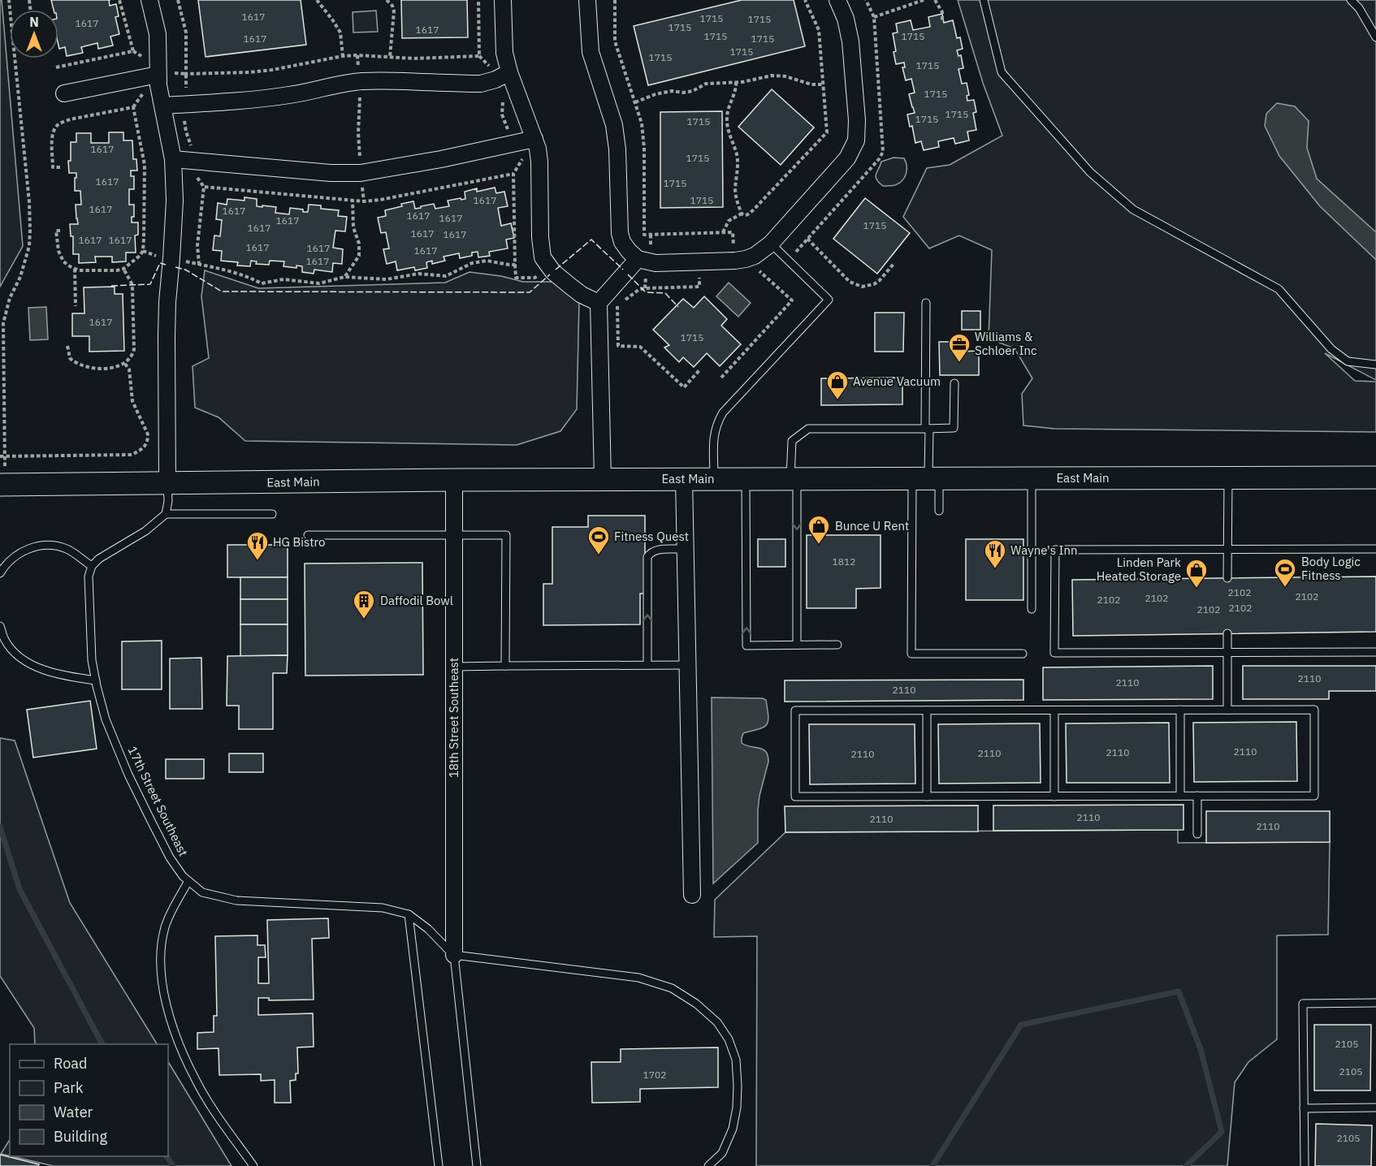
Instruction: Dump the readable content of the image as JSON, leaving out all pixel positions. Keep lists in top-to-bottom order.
{
  "streets": {
    "main road": ["East Main"],
    "street": ["18th Street Southeast"],
    "lane": ["17th Street Southeast"]
  },
  "crossings": [
    ["East Main", "18th Street Southeast"],
    ["18th Street Southeast", "17th Street Southeast"]
  ],
  "places": {
    "office": ["Williams & Schloer Inc"],
    "shop": ["Avenue Vacuum", "Bunce U Rent", "Linden Park Heated Storage"],
    "sports": ["Fitness Quest", "Body Logic Fitness"],
    "restaurant": ["HG Bistro", "Wayne's Inn"],
    "building": ["Daffodil Bowl"]
  },
  "house_numbers": [
    "1617",
    "1715",
    "1715",
    "1617",
    "1715",
    "1617",
    "1715",
    "1715",
    "1617",
    "1715",
    "1715",
    "1715",
    "1715",
    "1715",
    "1715",
    "1715",
    "1715",
    "1617",
    "1715",
    "1617",
    "1715",
    "1617",
    "1715",
    "1617",
    "1617",
    "1617",
    "1617",
    "1617",
    "1715",
    "1617",
    "1617",
    "1617",
    "1617",
    "1617",
    "1617",
    "1617",
    "1617",
    "1617",
    "1617",
    "1715",
    "1812",
    "2102",
    "2102",
    "2102",
    "2102",
    "2102",
    "2102",
    "2110",
    "2110",
    "2110",
    "2110",
    "2110",
    "2110",
    "2110",
    "2110",
    "2110",
    "2110",
    "2105",
    "2105",
    "1702",
    "2105"
  ],
  "legend": [
    "Road",
    "Park",
    "Water",
    "Building"
  ],
  "north": "top"
}
